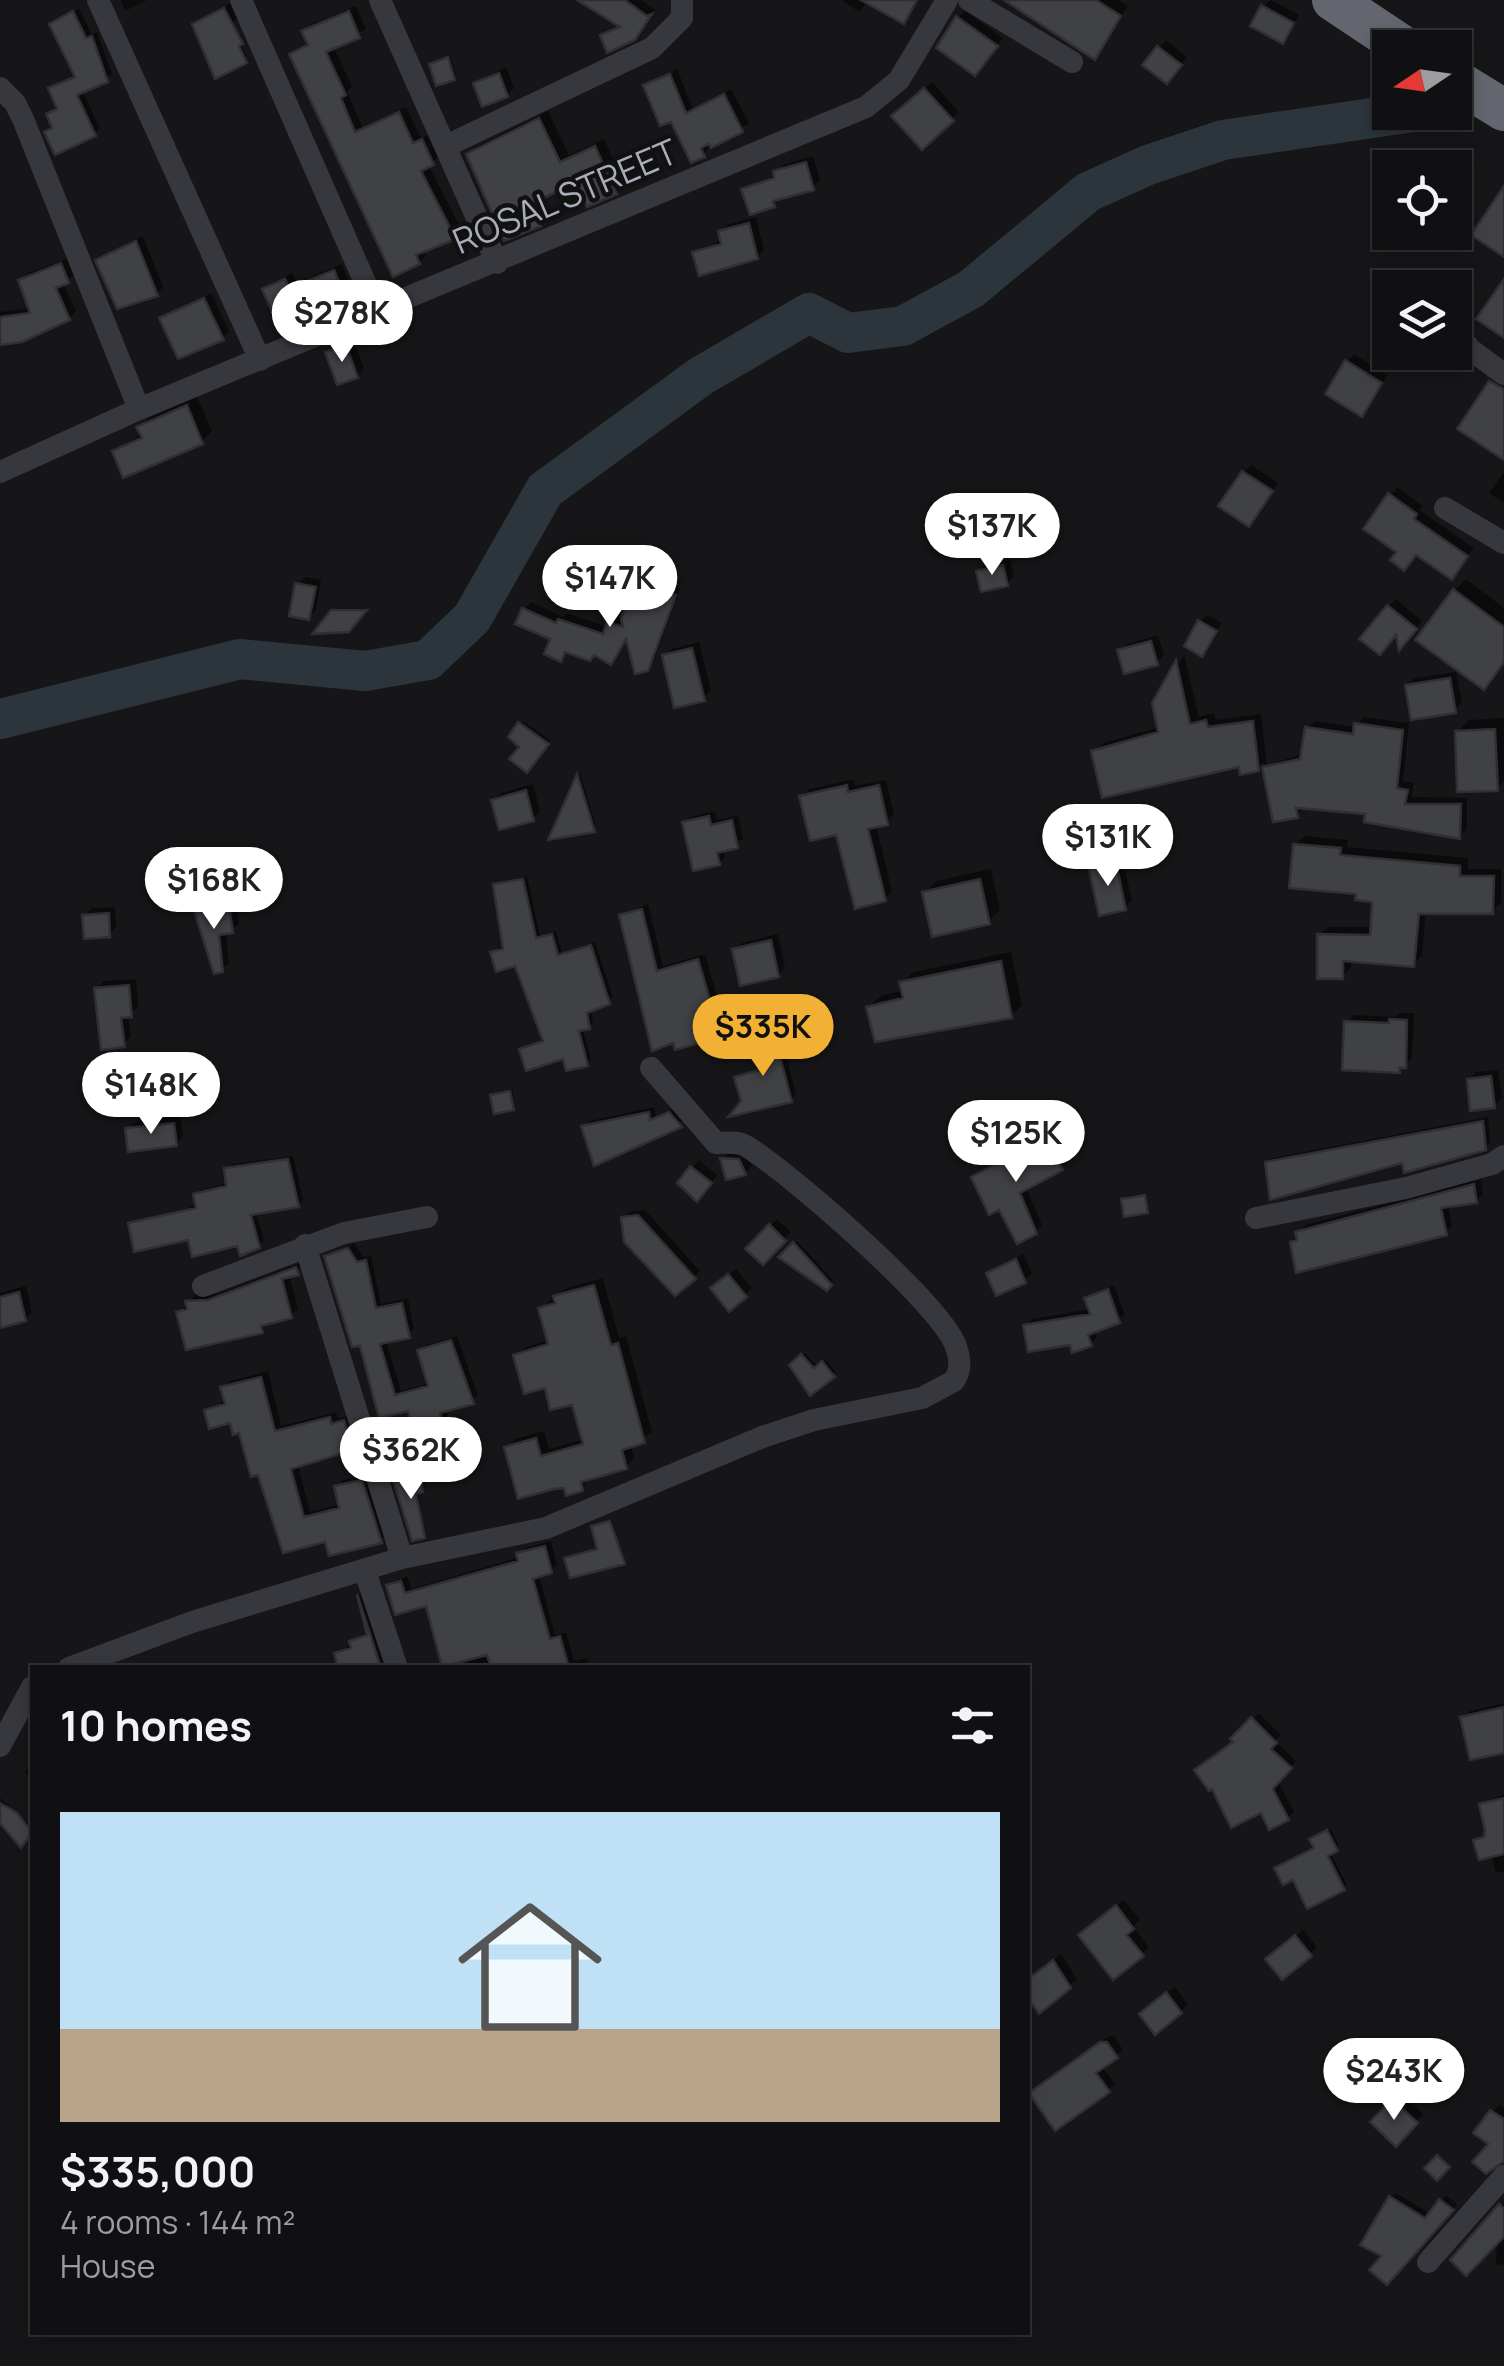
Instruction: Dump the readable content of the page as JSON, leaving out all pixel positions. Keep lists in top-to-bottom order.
{
  "streets": {
    "street": ["ROSAL STREET"]
  },
  "north": "left",
  "page": {
    "price": [
      "$278K",
      "$137K",
      "$147K",
      "$131K",
      "$168K",
      "$335K",
      "$148K",
      "$125K",
      "$362K",
      "$243K"
    ],
    "heading": "10 homes",
    "list": [
      {
        "name": "$335,000",
        "note": "4 rooms · 144 m² · House"
      }
    ]
  }
}
